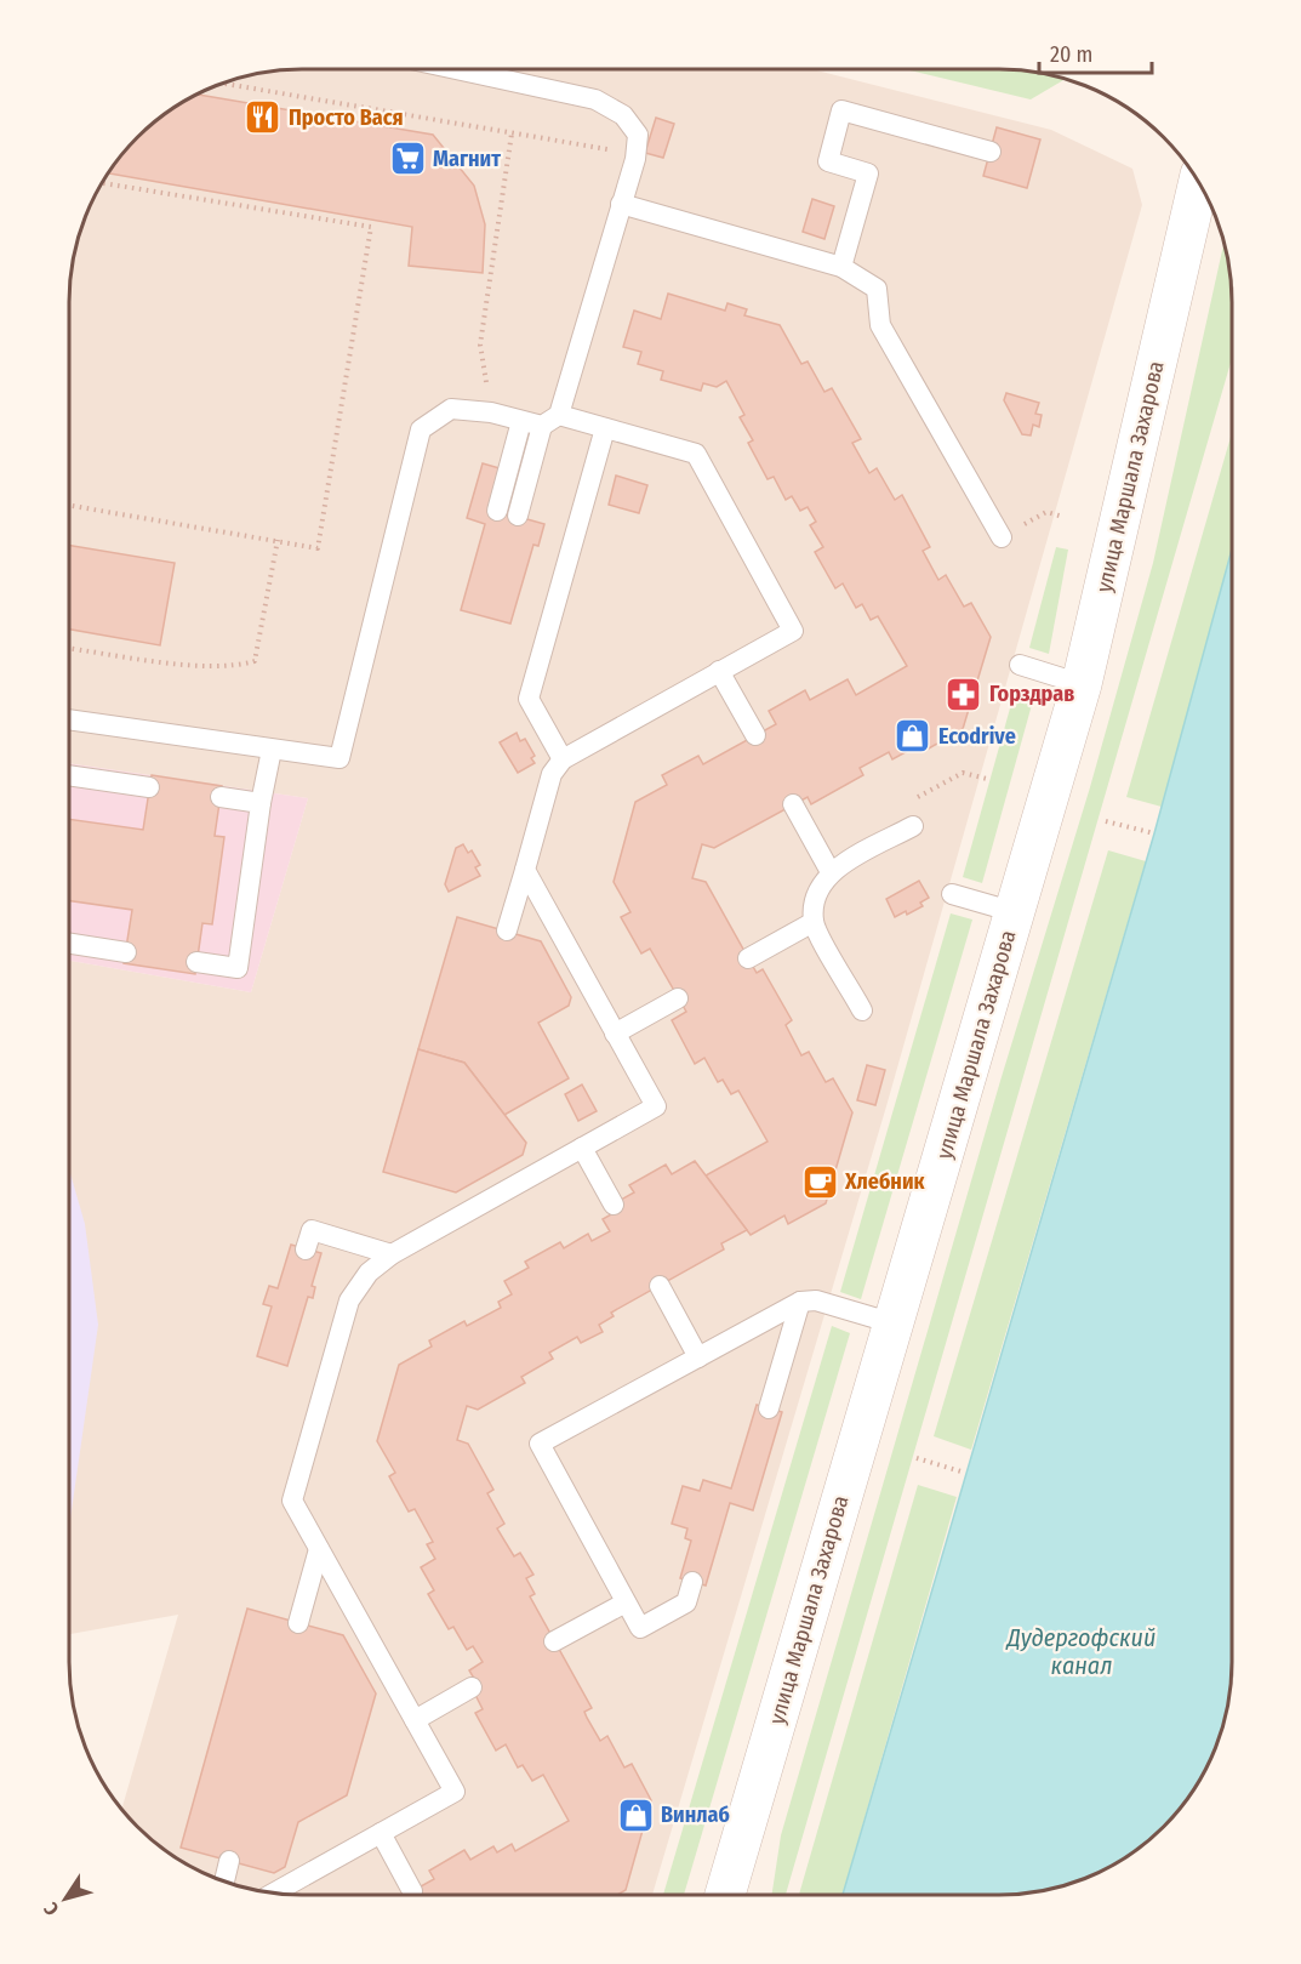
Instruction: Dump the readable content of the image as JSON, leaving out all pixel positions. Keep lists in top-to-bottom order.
{
  "streets": {
    "street": ["улица Маршала Захарова"]
  },
  "water": ["Дудергофский канал"],
  "places": {
    "restaurant": ["Просто Вася"],
    "supermarket": ["Магнит"],
    "pharmacy": ["Горздрав"],
    "shop": ["Ecodrive", "Винлаб"],
    "cafe": ["Хлебник"]
  },
  "scale_bar": "20 m",
  "north": "bottom left"
}
